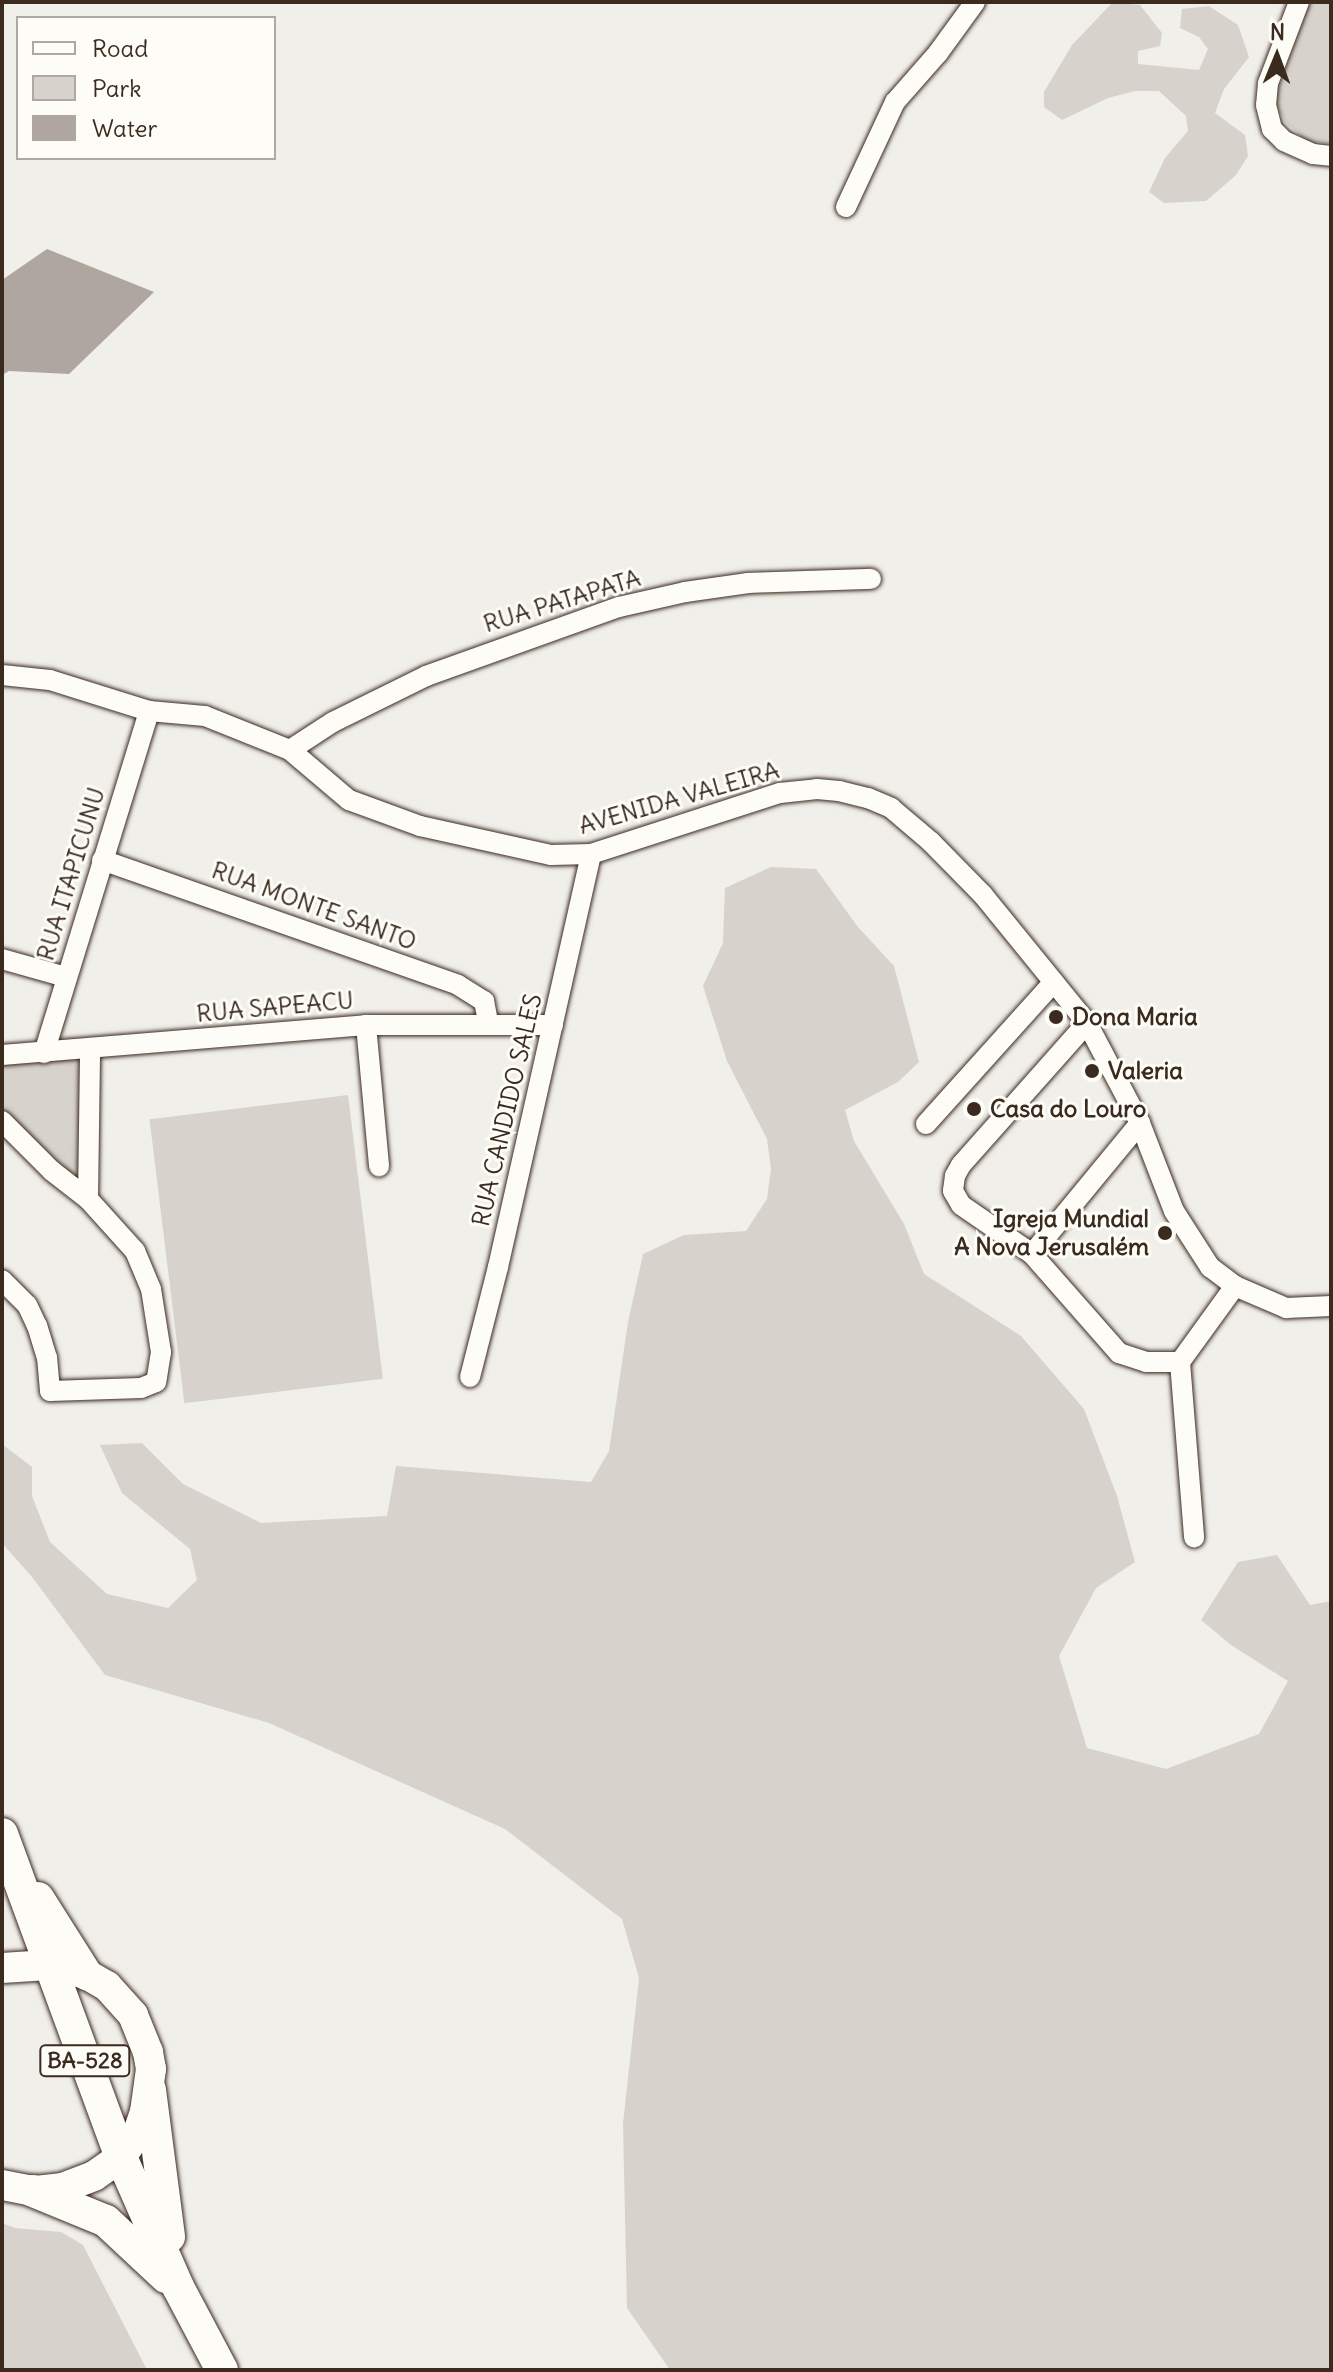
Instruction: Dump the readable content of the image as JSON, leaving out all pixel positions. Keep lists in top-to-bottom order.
{
  "streets": {
    "main road": ["BA-528"],
    "street": [
      "RUA PATAPATA",
      "AVENIDA VALEIRA",
      "RUA ITAPICUNU",
      "RUA MONTE SANTO",
      "RUA SAPEACU",
      "RUA CANDIDO SALES"
    ]
  },
  "crossings": [
    ["RUA PATAPATA", "AVENIDA VALEIRA"],
    ["AVENIDA VALEIRA", "RUA ITAPICUNU"],
    ["AVENIDA VALEIRA", "RUA CANDIDO SALES"],
    ["RUA ITAPICUNU", "RUA MONTE SANTO"],
    ["RUA ITAPICUNU", "RUA SAPEACU"],
    ["RUA MONTE SANTO", "RUA SAPEACU"],
    ["RUA SAPEACU", "RUA CANDIDO SALES"]
  ],
  "places": [
    "Dona Maria",
    "Valeria",
    "Casa do Louro",
    "Igreja Mundial A Nova Jerusalém"
  ],
  "legend": ["Road", "Park", "Water"],
  "north": "top"
}
